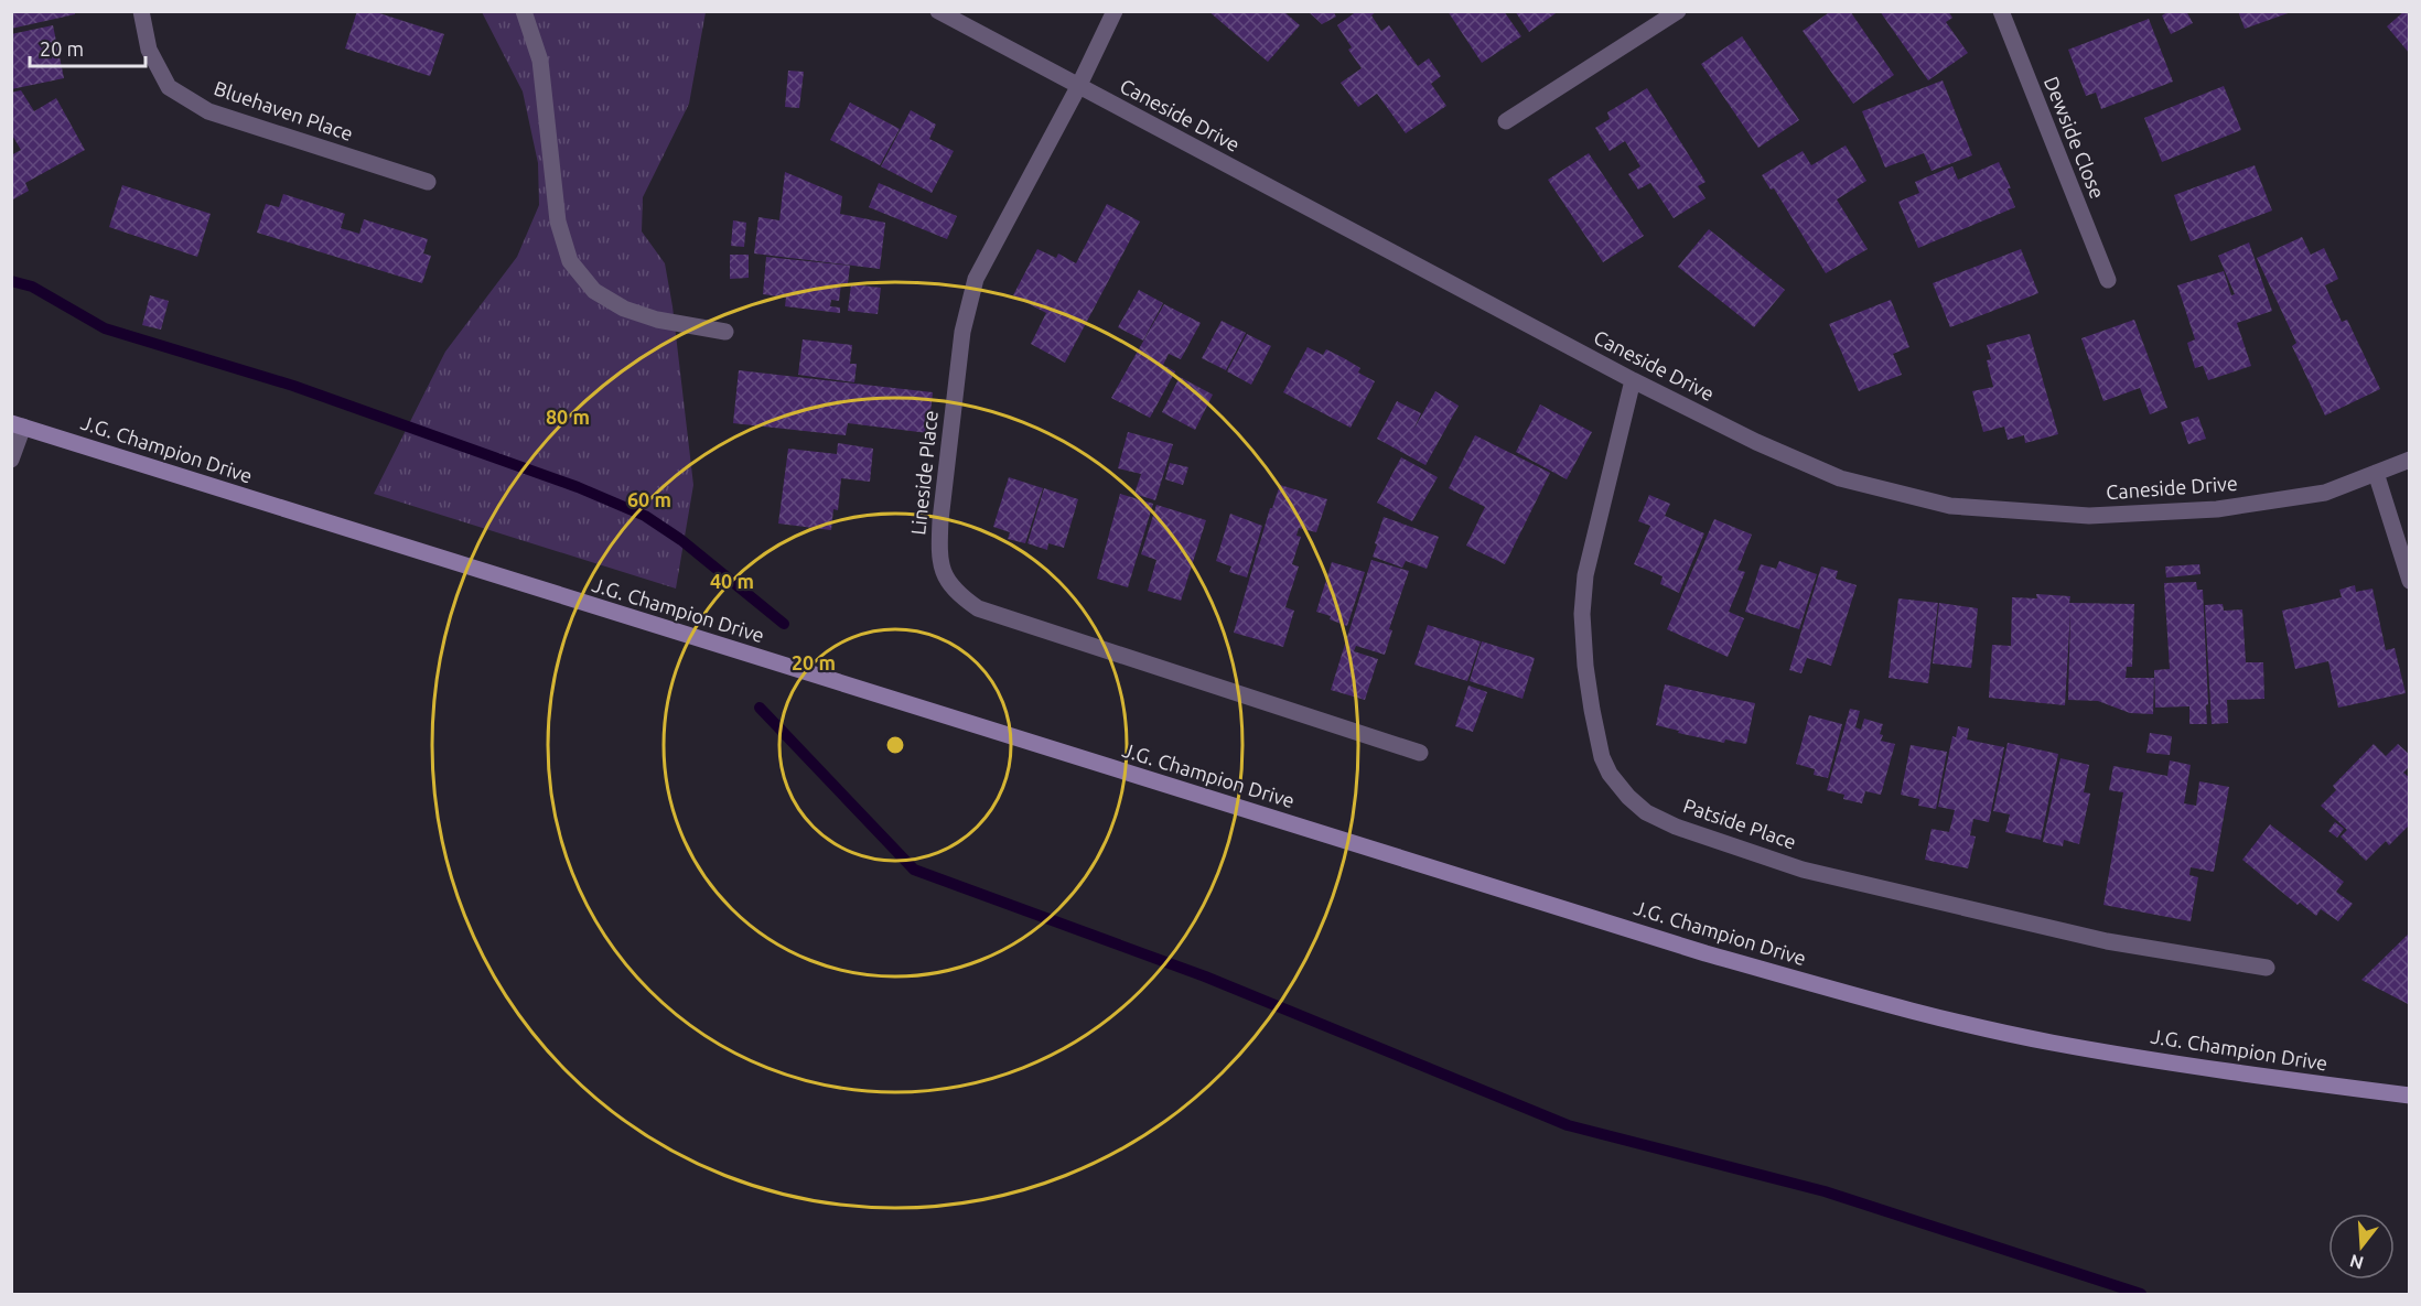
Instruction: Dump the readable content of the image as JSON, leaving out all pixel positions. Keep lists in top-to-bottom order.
{
  "streets": {
    "main road": ["J.G. Champion Drive"],
    "street": [
      "Bluehaven Place",
      "Caneside Drive",
      "Dewside Close",
      "Lineside Place",
      "Patside Place"
    ]
  },
  "crossings": [
    ["Caneside Drive", "Lineside Place"],
    ["Caneside Drive", "Patside Place"]
  ],
  "scale_bar": "20 m",
  "north": "bottom",
  "rings": [
    "80 m",
    "60 m",
    "40 m",
    "20 m"
  ]
}
